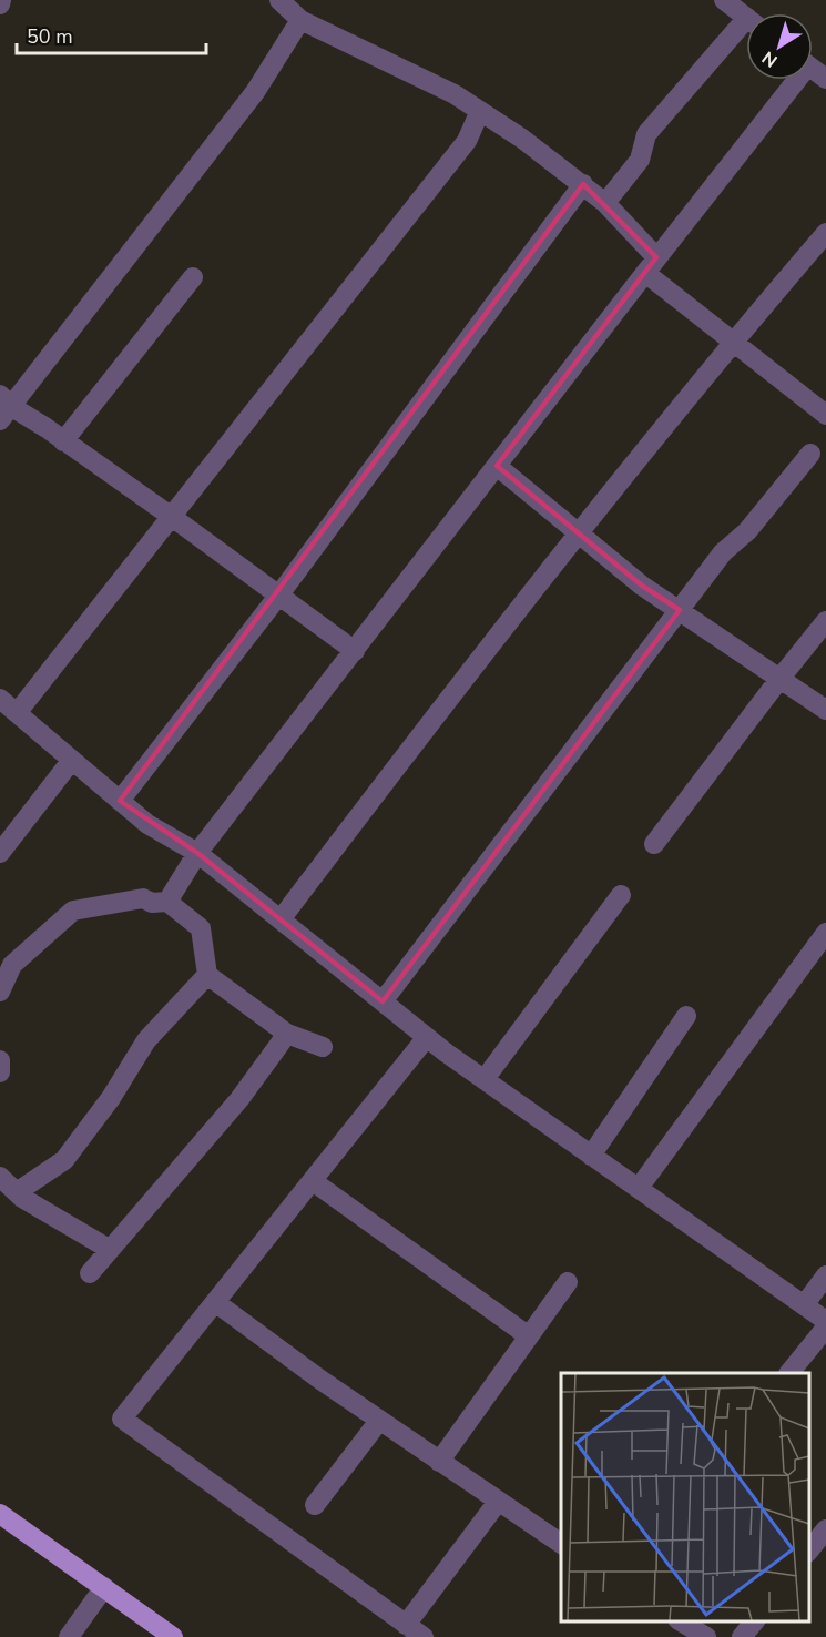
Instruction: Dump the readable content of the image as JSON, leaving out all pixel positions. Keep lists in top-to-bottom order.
{
  "scale_bar": "50 m",
  "north": "bottom left"
}
